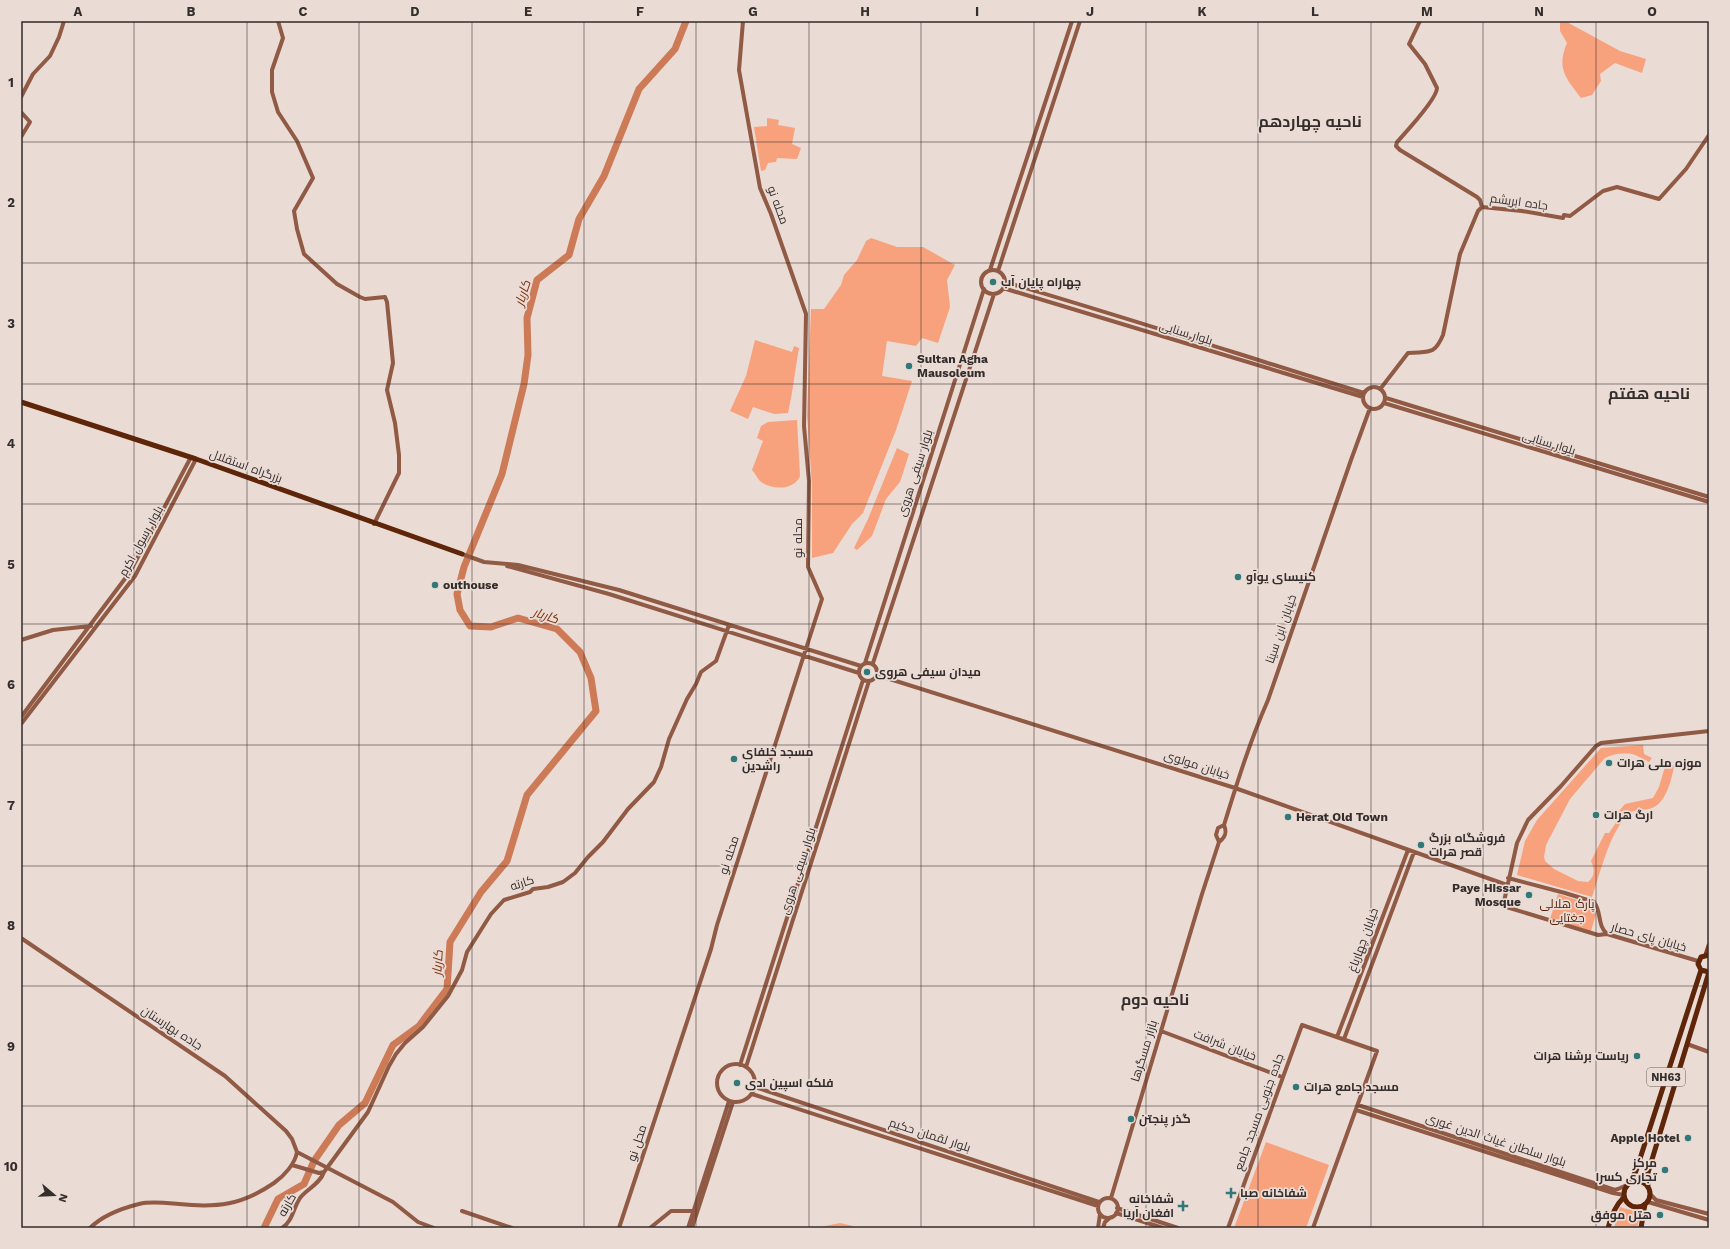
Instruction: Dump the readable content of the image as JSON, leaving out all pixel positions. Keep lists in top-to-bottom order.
{
  "streets": {
    "highway": ["بزرگراه استقلال", "NH63"],
    "street": [
      "جاده ابریشم",
      "محله نو",
      "بلوار سنایی",
      "بلوار سیفی هروی",
      "بلوار رسول اکرم",
      "خیابان ابن سینا",
      "خیابان مولوی",
      "کارته",
      "خیابان پای حصار",
      "خیابان چهارباغ",
      "جاده بهارستان",
      "خیابان شرافت",
      "بازار مسگرها",
      "جاده جنوبی مسجد جامع",
      "بلوار لقمان حکیم",
      "بلوار سلطان غیاث الدین غوری",
      "محل نو"
    ]
  },
  "crossings": [
    ["جاده ابریشم", "بلوار سنایی"],
    ["جاده ابریشم", "خیابان ابن سینا"],
    ["محله نو", "محل نو"],
    ["بلوار سنایی", "بلوار سیفی هروی"],
    ["بلوار سنایی", "خیابان ابن سینا"],
    ["بزرگراه استقلال", "بلوار رسول اکرم"],
    ["بلوار سیفی هروی", "خیابان مولوی"],
    ["بلوار سیفی هروی", "بلوار لقمان حکیم"],
    ["خیابان ابن سینا", "خیابان مولوی"],
    ["خیابان ابن سینا", "بازار مسگرها"],
    ["خیابان مولوی", "خیابان پای حصار"],
    ["خیابان مولوی", "خیابان چهارباغ"],
    ["خیابان مولوی", "بازار مسگرها"],
    ["خیابان چهارباغ", "جاده جنوبی مسجد جامع"],
    ["خیابان شرافت", "بازار مسگرها"],
    ["خیابان شرافت", "جاده جنوبی مسجد جامع"],
    ["بازار مسگرها", "بلوار لقمان حکیم"],
    ["NH63", "بلوار سلطان غیاث الدین غوری"]
  ],
  "districts": ["ناحیه چهاردهم", "ناحیه هفتم", "ناحیه دوم"],
  "water": ["کاربار"],
  "parks": ["پارک هلالی جغتایی"],
  "places": {
    "other": [
      "چهاراه پایان آب",
      "Sultan Agha Mausoleum",
      "کنیسای یوآو",
      "outhouse",
      "میدان سیفی هروی",
      "مسجد خلفای راشدین",
      "موزه ملی هرات",
      "ارگ هرات",
      "Herat Old Town",
      "فروشگاه بزرگ قصر هرات",
      "Paye Hissar Mosque",
      "ریاست برشنا هرات",
      "فلکه اسپین ادی",
      "مسجد جامع هرات",
      "گذر پنجتن",
      "Apple Hotel",
      "مرکز تجاری کسرا",
      "هتل موفق"
    ],
    "health": ["شفاخانه صبا", "شفاخانه افغان آریا"]
  },
  "north": "right",
  "grid": {
    "columns": [
      "A",
      "B",
      "C",
      "D",
      "E",
      "F",
      "G",
      "H",
      "I",
      "J",
      "K",
      "L",
      "M",
      "N",
      "O"
    ],
    "rows": [
      "1",
      "2",
      "3",
      "4",
      "5",
      "6",
      "7",
      "8",
      "9",
      "10"
    ]
  }
}
